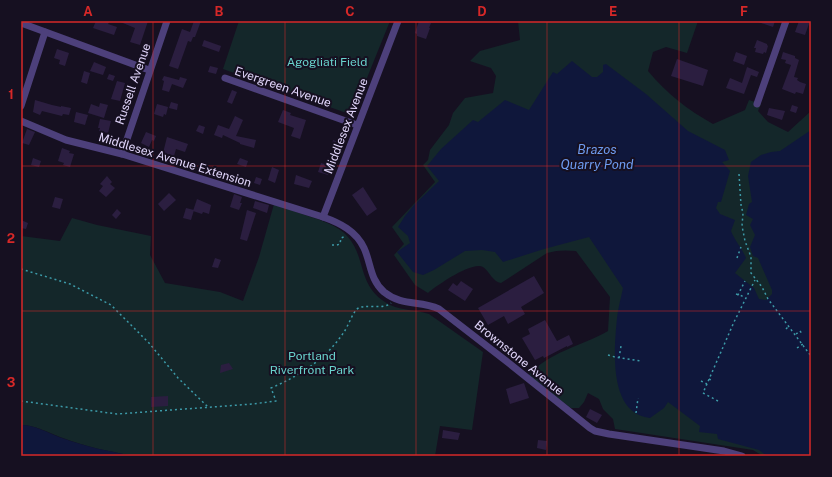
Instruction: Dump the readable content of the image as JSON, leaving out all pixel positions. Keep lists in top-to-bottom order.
{
  "streets": {
    "street": [
      "Russell Avenue",
      "Evergreen Avenue",
      "Middlesex Avenue",
      "Middlesex Avenue Extension",
      "Brownstone Avenue"
    ]
  },
  "crossings": [
    ["Russell Avenue", "Middlesex Avenue Extension"],
    ["Evergreen Avenue", "Middlesex Avenue"],
    ["Middlesex Avenue", "Middlesex Avenue Extension"],
    ["Middlesex Avenue", "Brownstone Avenue"],
    ["Middlesex Avenue Extension", "Brownstone Avenue"]
  ],
  "water": ["Brazos Quarry Pond"],
  "parks": ["Agogliati Field", "Portland Riverfront Park"],
  "grid": {
    "columns": [
      "A",
      "B",
      "C",
      "D",
      "E",
      "F"
    ],
    "rows": ["1", "2", "3"]
  }
}
